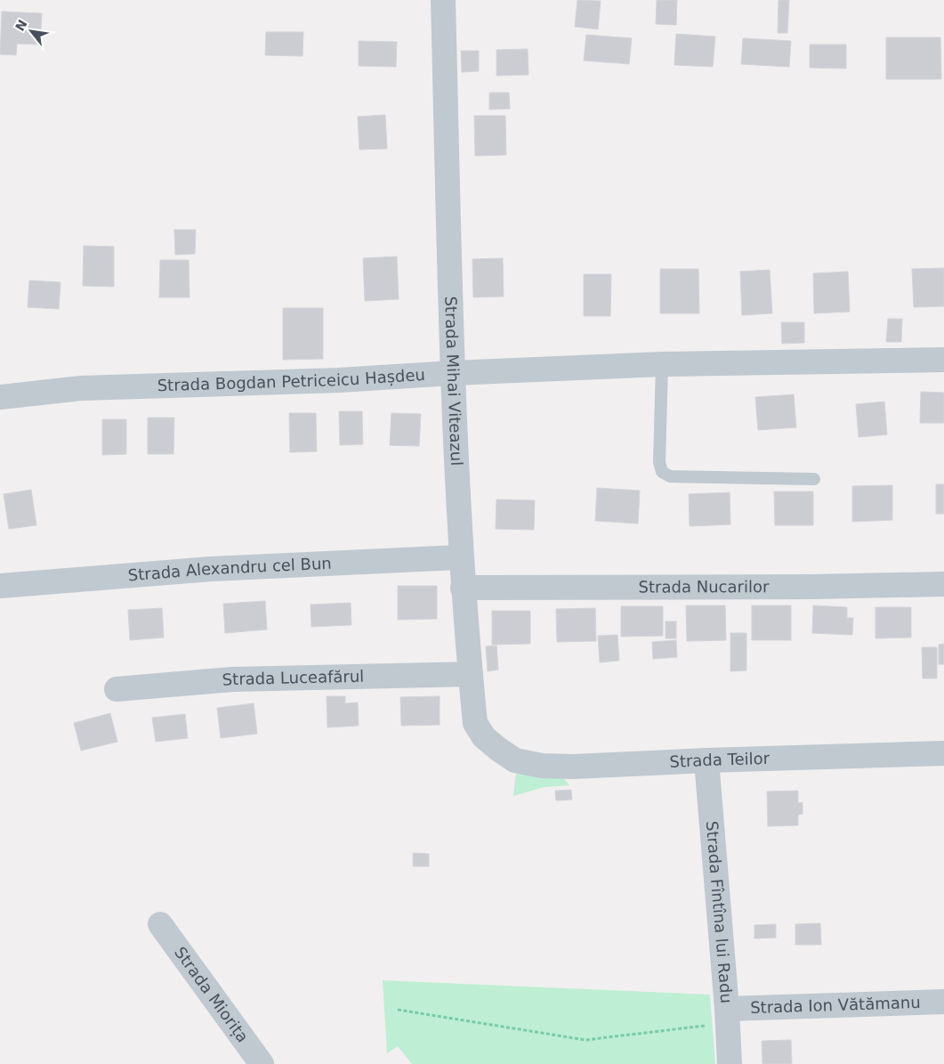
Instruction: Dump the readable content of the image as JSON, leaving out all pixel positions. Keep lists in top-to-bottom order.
{
  "streets": {
    "street": [
      "Strada Bogdan Petriceicu Hașdeu",
      "Strada Mihai Viteazul",
      "Strada Alexandru cel Bun",
      "Strada Nucarilor",
      "Strada Luceafărul",
      "Strada Teilor",
      "Strada Fîntîna lui Radu",
      "Strada Miorița",
      "Strada Ion Vătămanu"
    ]
  },
  "crossings": [
    ["Strada Bogdan Petriceicu Hașdeu", "Strada Mihai Viteazul"],
    ["Strada Mihai Viteazul", "Strada Alexandru cel Bun"],
    ["Strada Mihai Viteazul", "Strada Nucarilor"],
    ["Strada Mihai Viteazul", "Strada Luceafărul"],
    ["Strada Mihai Viteazul", "Strada Teilor"],
    ["Strada Teilor", "Strada Fîntîna lui Radu"],
    ["Strada Fîntîna lui Radu", "Strada Ion Vătămanu"]
  ],
  "north": "top left"
}
